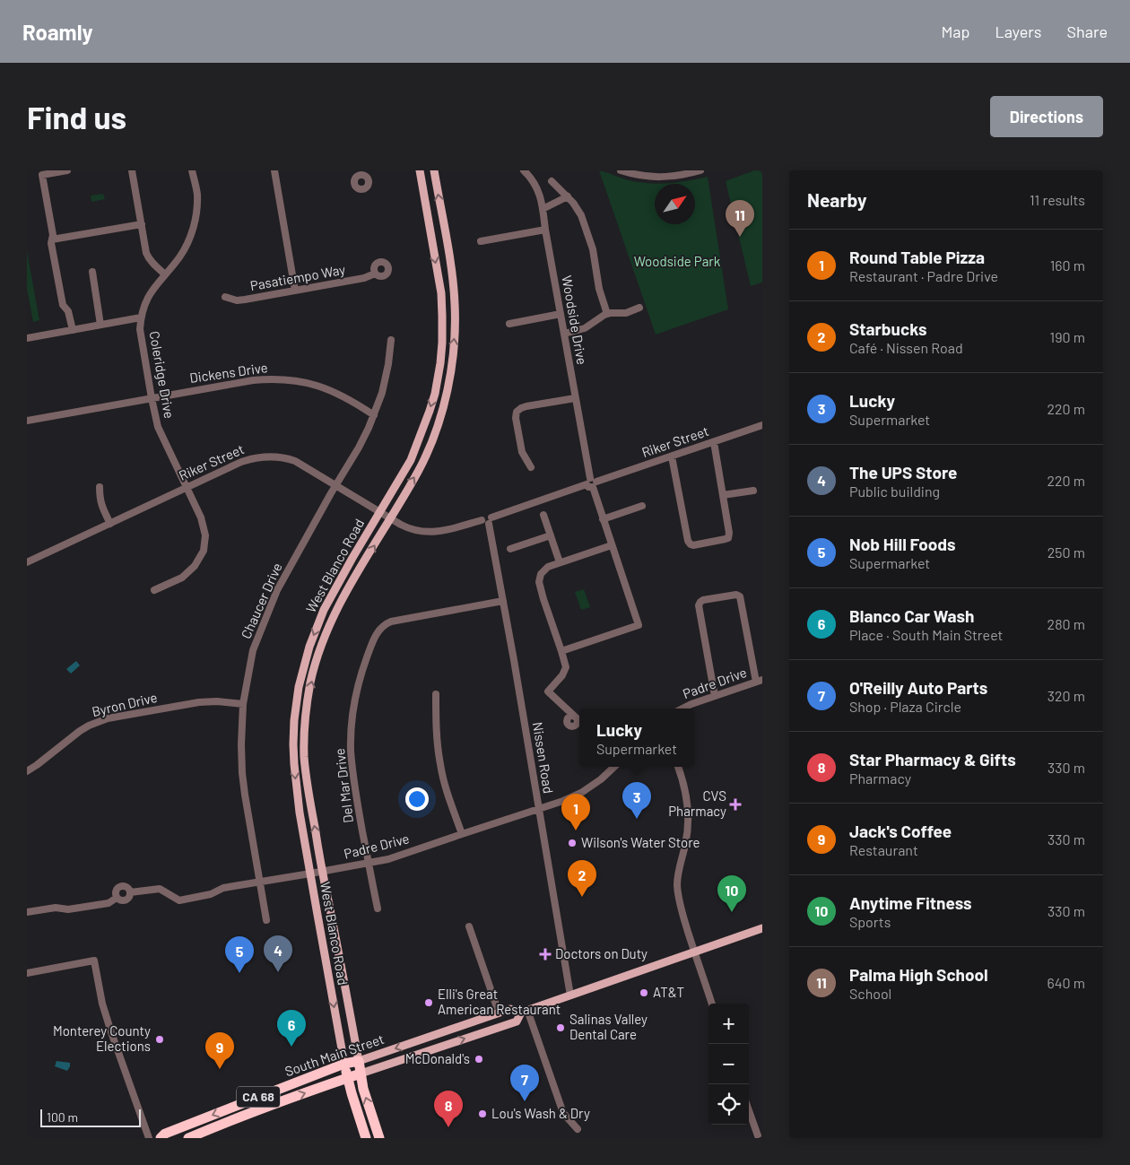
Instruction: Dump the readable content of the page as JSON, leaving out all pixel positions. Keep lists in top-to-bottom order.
{
  "streets": {
    "highway": ["South Main Street", "CA 68"],
    "main road": ["West Blanco Road"],
    "street": [
      "Pasatiempo Way",
      "Woodside Drive",
      "Dickens Drive",
      "Coleridge Drive",
      "Riker Street",
      "Chaucer Drive",
      "Padre Drive",
      "Byron Drive",
      "Nissen Road",
      "Del Mar Drive"
    ]
  },
  "crossings": [
    ["Woodside Drive", "Riker Street"],
    ["Dickens Drive", "Coleridge Drive"],
    ["Dickens Drive", "Chaucer Drive"],
    ["Coleridge Drive", "Riker Street"],
    ["Riker Street", "West Blanco Road"],
    ["Riker Street", "Chaucer Drive"],
    ["Riker Street", "Nissen Road"],
    ["West Blanco Road", "Padre Drive"],
    ["West Blanco Road", "South Main Street"],
    ["Chaucer Drive", "Padre Drive"],
    ["Chaucer Drive", "Byron Drive"],
    ["Padre Drive", "Nissen Road"],
    ["Padre Drive", "Del Mar Drive"],
    ["Nissen Road", "Del Mar Drive"],
    ["Nissen Road", "South Main Street"]
  ],
  "parks": ["Woodside Park"],
  "places": {
    "health": ["CVS Pharmacy", "Doctors on Duty"],
    "other": [
      "Wilson's Water Store",
      "AT&T",
      "Elli's Great American Restaurant",
      "Salinas Valley Dental Care",
      "Monterey County Elections",
      "McDonald's",
      "Lou's Wash & Dry"
    ]
  },
  "scale_bar": "100 m",
  "north": "top right",
  "page": {
    "header": "Roamly",
    "nav": ["Map", "Layers", "Share"],
    "buttons": "Directions",
    "title": "Find us",
    "heading": ["Nearby", "11 results"],
    "pins": [
      "11",
      "3",
      "1",
      "2",
      "10",
      "4",
      "5",
      "6",
      "9",
      "7",
      "8"
    ],
    "list": [
      {
        "mark": "1",
        "name": "Round Table Pizza",
        "note": "Restaurant · Padre Drive",
        "value": "160 m"
      },
      {
        "mark": "2",
        "name": "Starbucks",
        "note": "Café · Nissen Road",
        "value": "190 m"
      },
      {
        "mark": "3",
        "name": "Lucky",
        "note": "Supermarket",
        "value": "220 m"
      },
      {
        "mark": "4",
        "name": "The UPS Store",
        "note": "Public building",
        "value": "220 m"
      },
      {
        "mark": "5",
        "name": "Nob Hill Foods",
        "note": "Supermarket",
        "value": "250 m"
      },
      {
        "mark": "6",
        "name": "Blanco Car Wash",
        "note": "Place · South Main Street",
        "value": "280 m"
      },
      {
        "mark": "7",
        "name": "O'Reilly Auto Parts",
        "note": "Shop · Plaza Circle",
        "value": "320 m"
      },
      {
        "mark": "8",
        "name": "Star Pharmacy & Gifts",
        "note": "Pharmacy",
        "value": "330 m"
      },
      {
        "mark": "9",
        "name": "Jack's Coffee",
        "note": "Restaurant",
        "value": "330 m"
      },
      {
        "mark": "10",
        "name": "Anytime Fitness",
        "note": "Sports",
        "value": "330 m"
      },
      {
        "mark": "11",
        "name": "Palma High School",
        "note": "School",
        "value": "640 m"
      }
    ],
    "popup": ["Lucky", "Supermarket"],
    "map_buttons": ["+", "−"],
    "scale": "100 m"
  }
}
